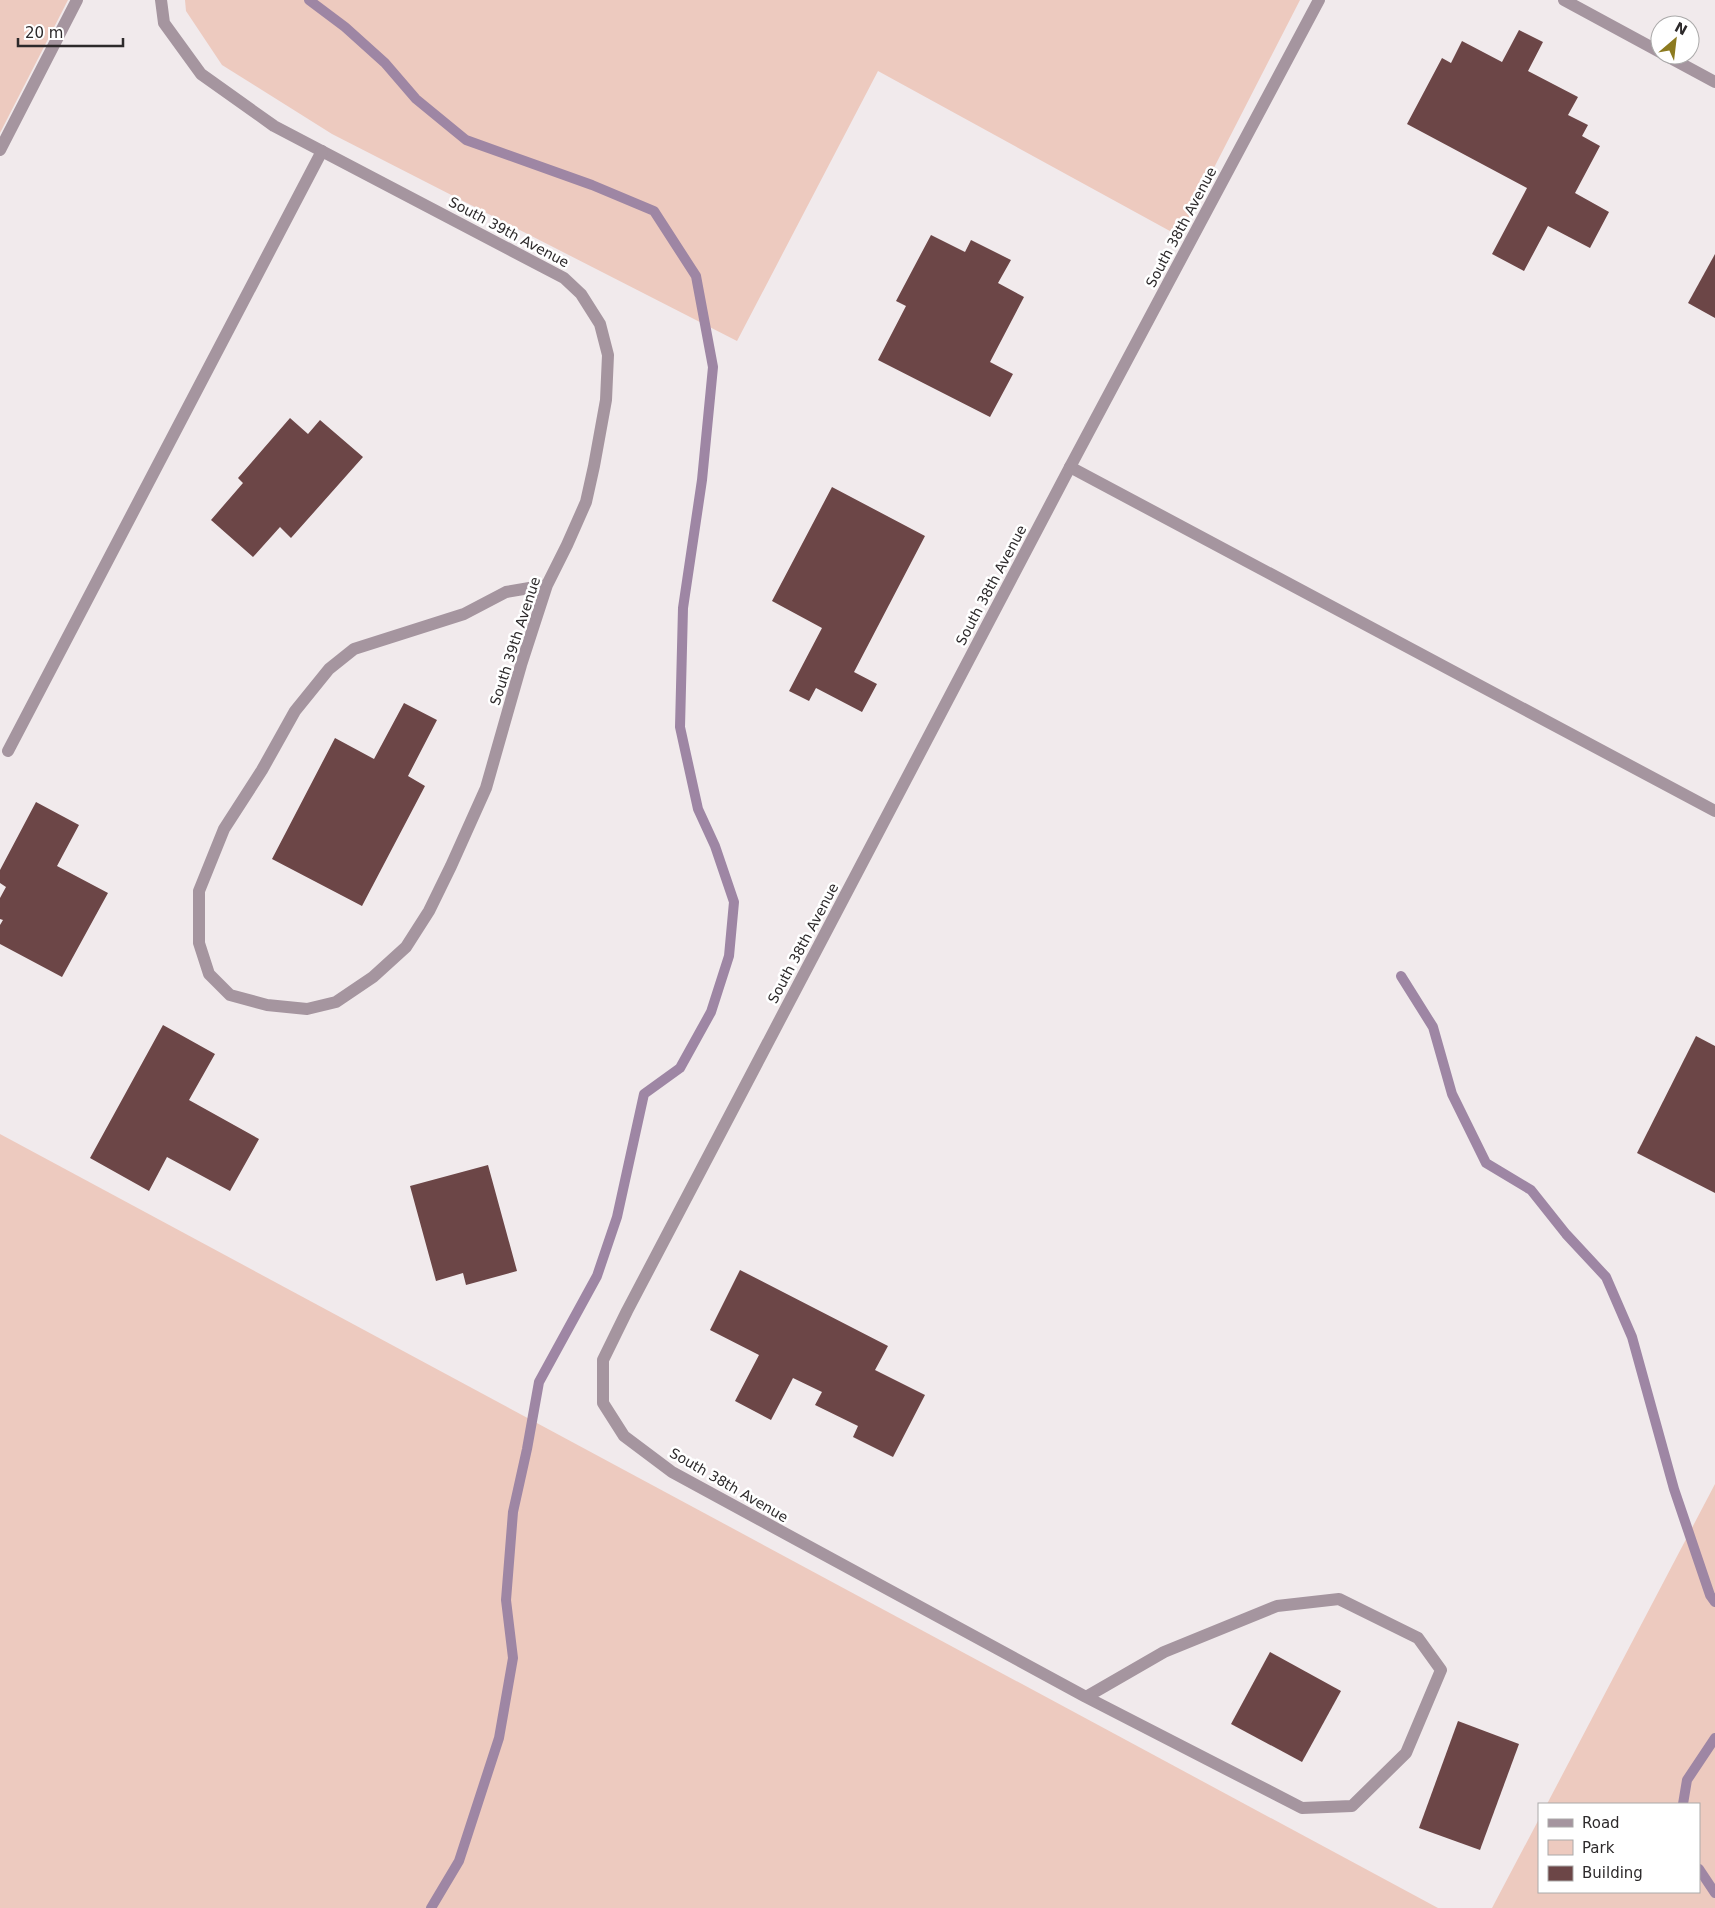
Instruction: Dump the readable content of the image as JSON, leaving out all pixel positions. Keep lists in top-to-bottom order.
{
  "streets": {
    "street": ["South 38th Avenue", "South 39th Avenue"]
  },
  "legend": ["Road", "Park", "Building"],
  "scale_bar": "20 m",
  "north": "top right"
}
